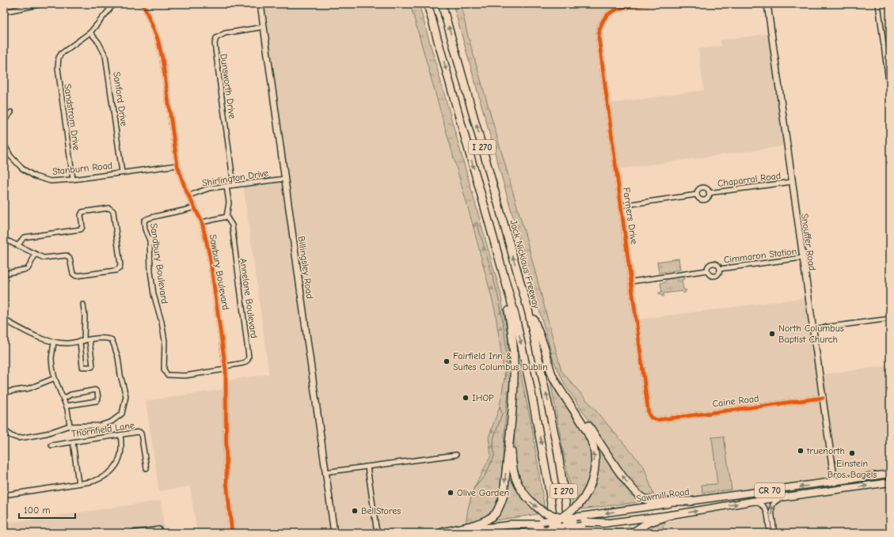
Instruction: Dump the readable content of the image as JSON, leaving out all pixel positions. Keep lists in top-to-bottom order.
{
  "streets": {
    "highway": ["I 270", "Jack Nicklaus Freeway"],
    "main road": ["CR 70", "Sawmill Road"],
    "street": [
      "Dunsworth Drive",
      "Sanford Drive",
      "Sandstrom Drive",
      "Stanburn Road",
      "Shirlington Drive",
      "Chaparral Road",
      "Farmers Drive",
      "Snouffer Road",
      "Cimmaron Station",
      "Sandbury Boulevard",
      "Billingsley Road",
      "Sawbury Boulevard",
      "Annelane Boulevard",
      "Caine Road",
      "Thornfield Lane"
    ]
  },
  "crossings": [
    ["Dunsworth Drive", "Shirlington Drive"],
    ["Dunsworth Drive", "Billingsley Road"],
    ["Sanford Drive", "Sandstrom Drive"],
    ["Sanford Drive", "Stanburn Road"],
    ["Sandstrom Drive", "Stanburn Road"],
    ["Stanburn Road", "Sawbury Boulevard"],
    ["Shirlington Drive", "Billingsley Road"],
    ["Shirlington Drive", "Sawbury Boulevard"],
    ["Chaparral Road", "Farmers Drive"],
    ["Chaparral Road", "Snouffer Road"],
    ["Farmers Drive", "Cimmaron Station"],
    ["Farmers Drive", "Caine Road"],
    ["Snouffer Road", "Cimmaron Station"],
    ["Snouffer Road", "Caine Road"],
    ["Snouffer Road", "Sawmill Road"],
    ["Sandbury Boulevard", "Sawbury Boulevard"],
    ["Sandbury Boulevard", "Annelane Boulevard"],
    ["Sawbury Boulevard", "Annelane Boulevard"]
  ],
  "places": [
    "North Columbus Baptist Church",
    "Fairfield Inn & Suites Columbus Dublin",
    "IHOP",
    "truenorth",
    "Einstein Bros. Bagels",
    "Olive Garden",
    "BellStores"
  ],
  "scale_bar": "100 m"
}
